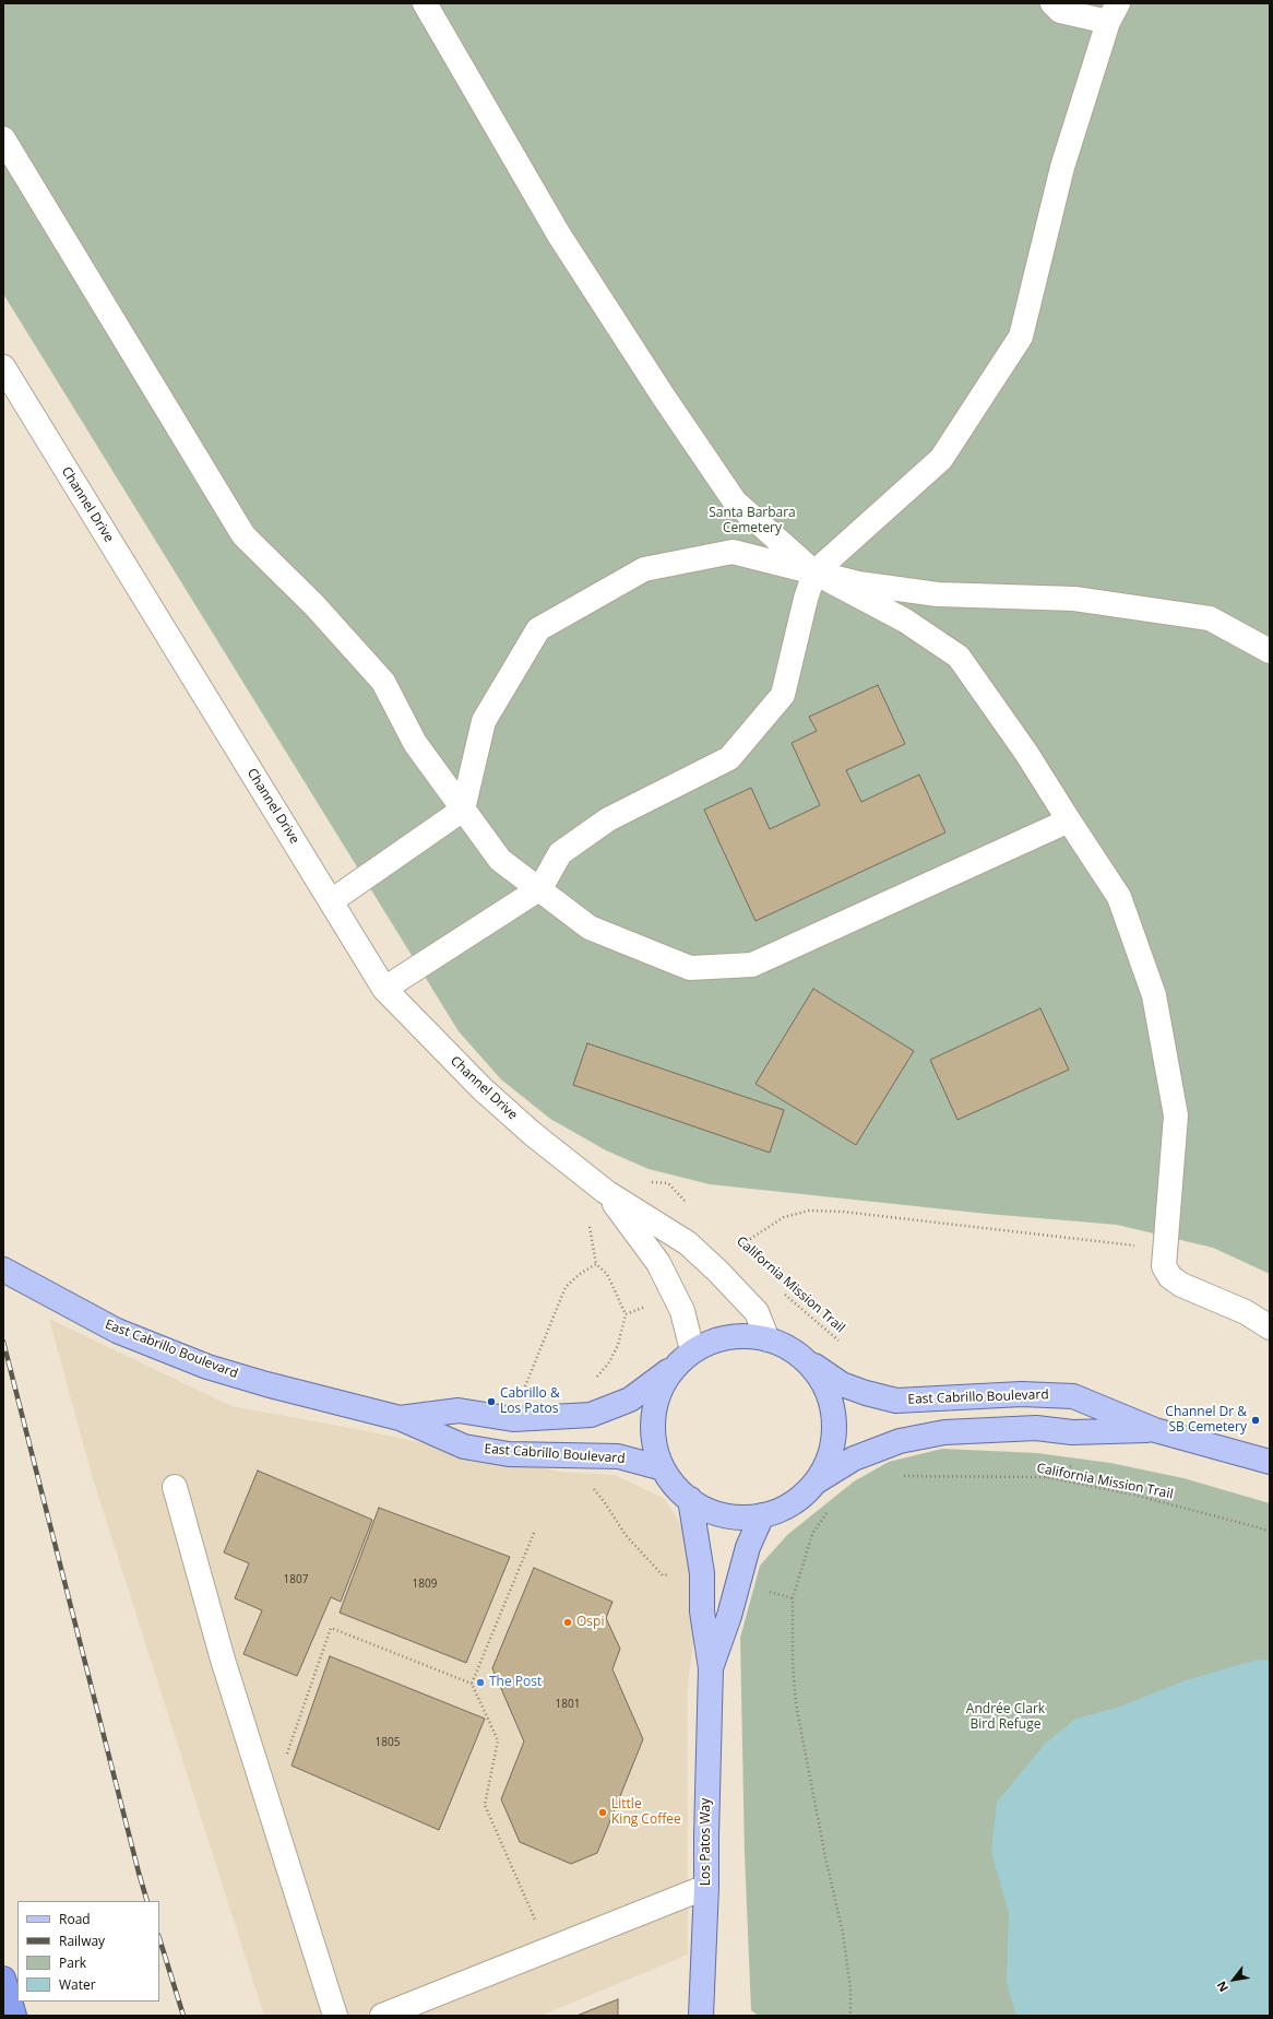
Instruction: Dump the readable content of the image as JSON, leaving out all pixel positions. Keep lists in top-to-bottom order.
{
  "streets": {
    "main road": ["East Cabrillo Boulevard", "Los Patos Way"],
    "street": ["Channel Drive"],
    "path": ["California Mission Trail"]
  },
  "crossings": [
    ["Channel Drive", "East Cabrillo Boulevard"]
  ],
  "parks": ["Santa Barbara Cemetery", "Andrée Clark Bird Refuge"],
  "places": [
    "Cabrillo & Los Patos",
    "Channel Dr & SB Cemetery",
    "Ospi",
    "The Post",
    "Little King Coffee"
  ],
  "house_numbers": [
    "1807",
    "1809",
    "1801",
    "1805"
  ],
  "legend": [
    "Road",
    "Railway",
    "Park",
    "Water"
  ],
  "north": "bottom left"
}
